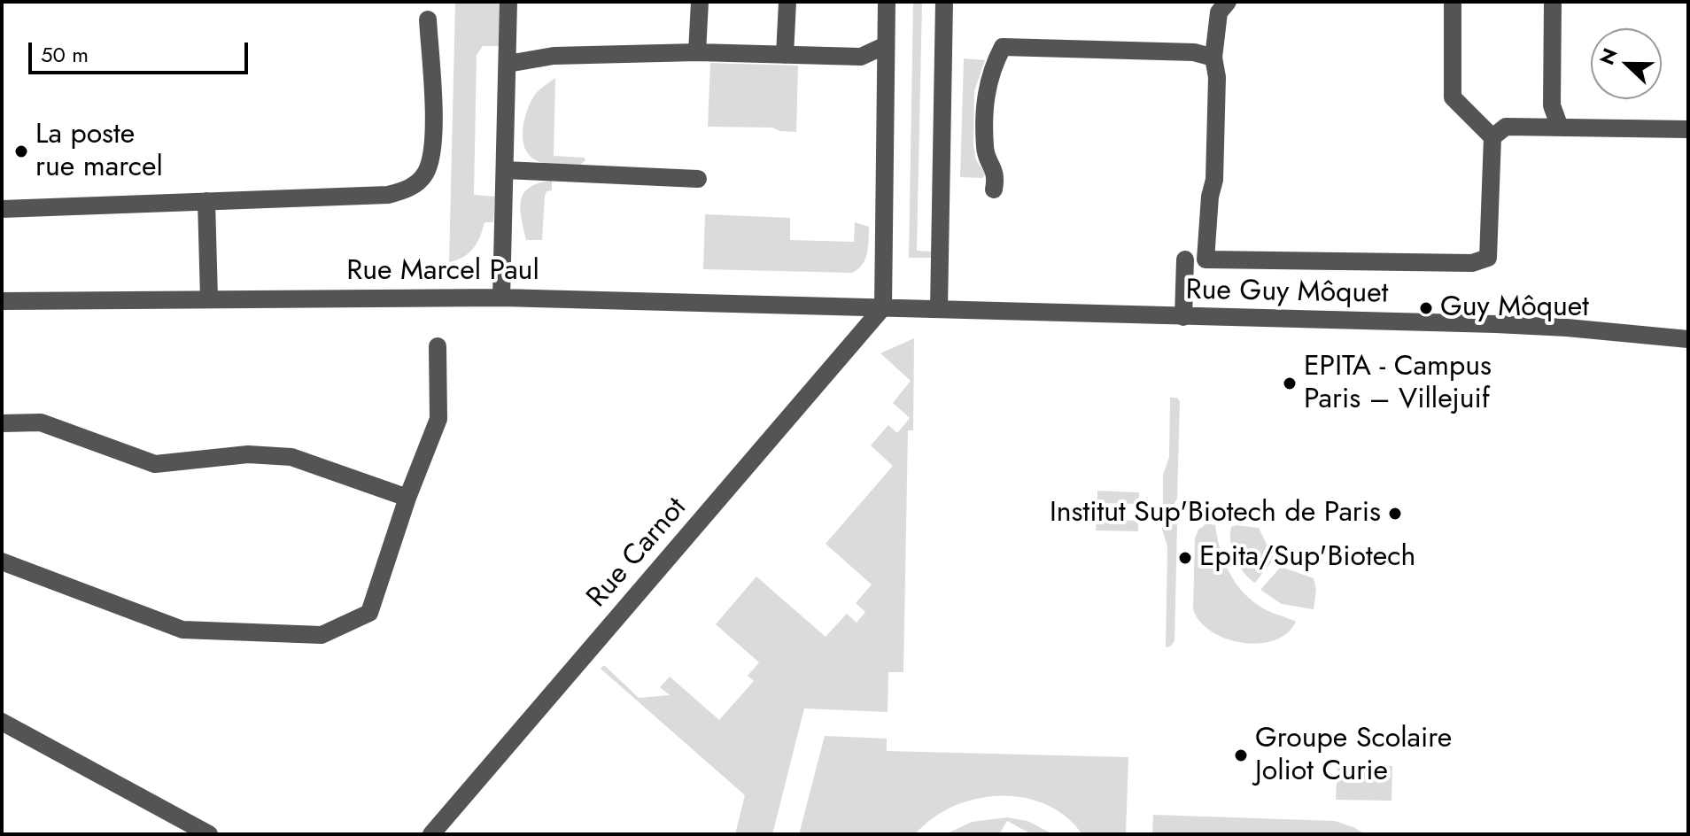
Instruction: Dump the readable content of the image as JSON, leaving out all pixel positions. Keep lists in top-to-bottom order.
{
  "streets": {
    "street": ["Rue Marcel Paul", "Rue Guy Môquet", "Rue Carnot"]
  },
  "crossings": [
    ["Rue Marcel Paul", "Rue Guy Môquet"],
    ["Rue Marcel Paul", "Rue Carnot"],
    ["Rue Guy Môquet", "Rue Carnot"]
  ],
  "places": [
    "La poste rue marcel",
    "Guy Môquet",
    "EPITA - Campus Paris – Villejuif",
    "Institut Sup'Biotech de Paris",
    "Epita/Sup'Biotech",
    "Groupe Scolaire Joliot Curie"
  ],
  "scale_bar": "50 m",
  "north": "left"
}
